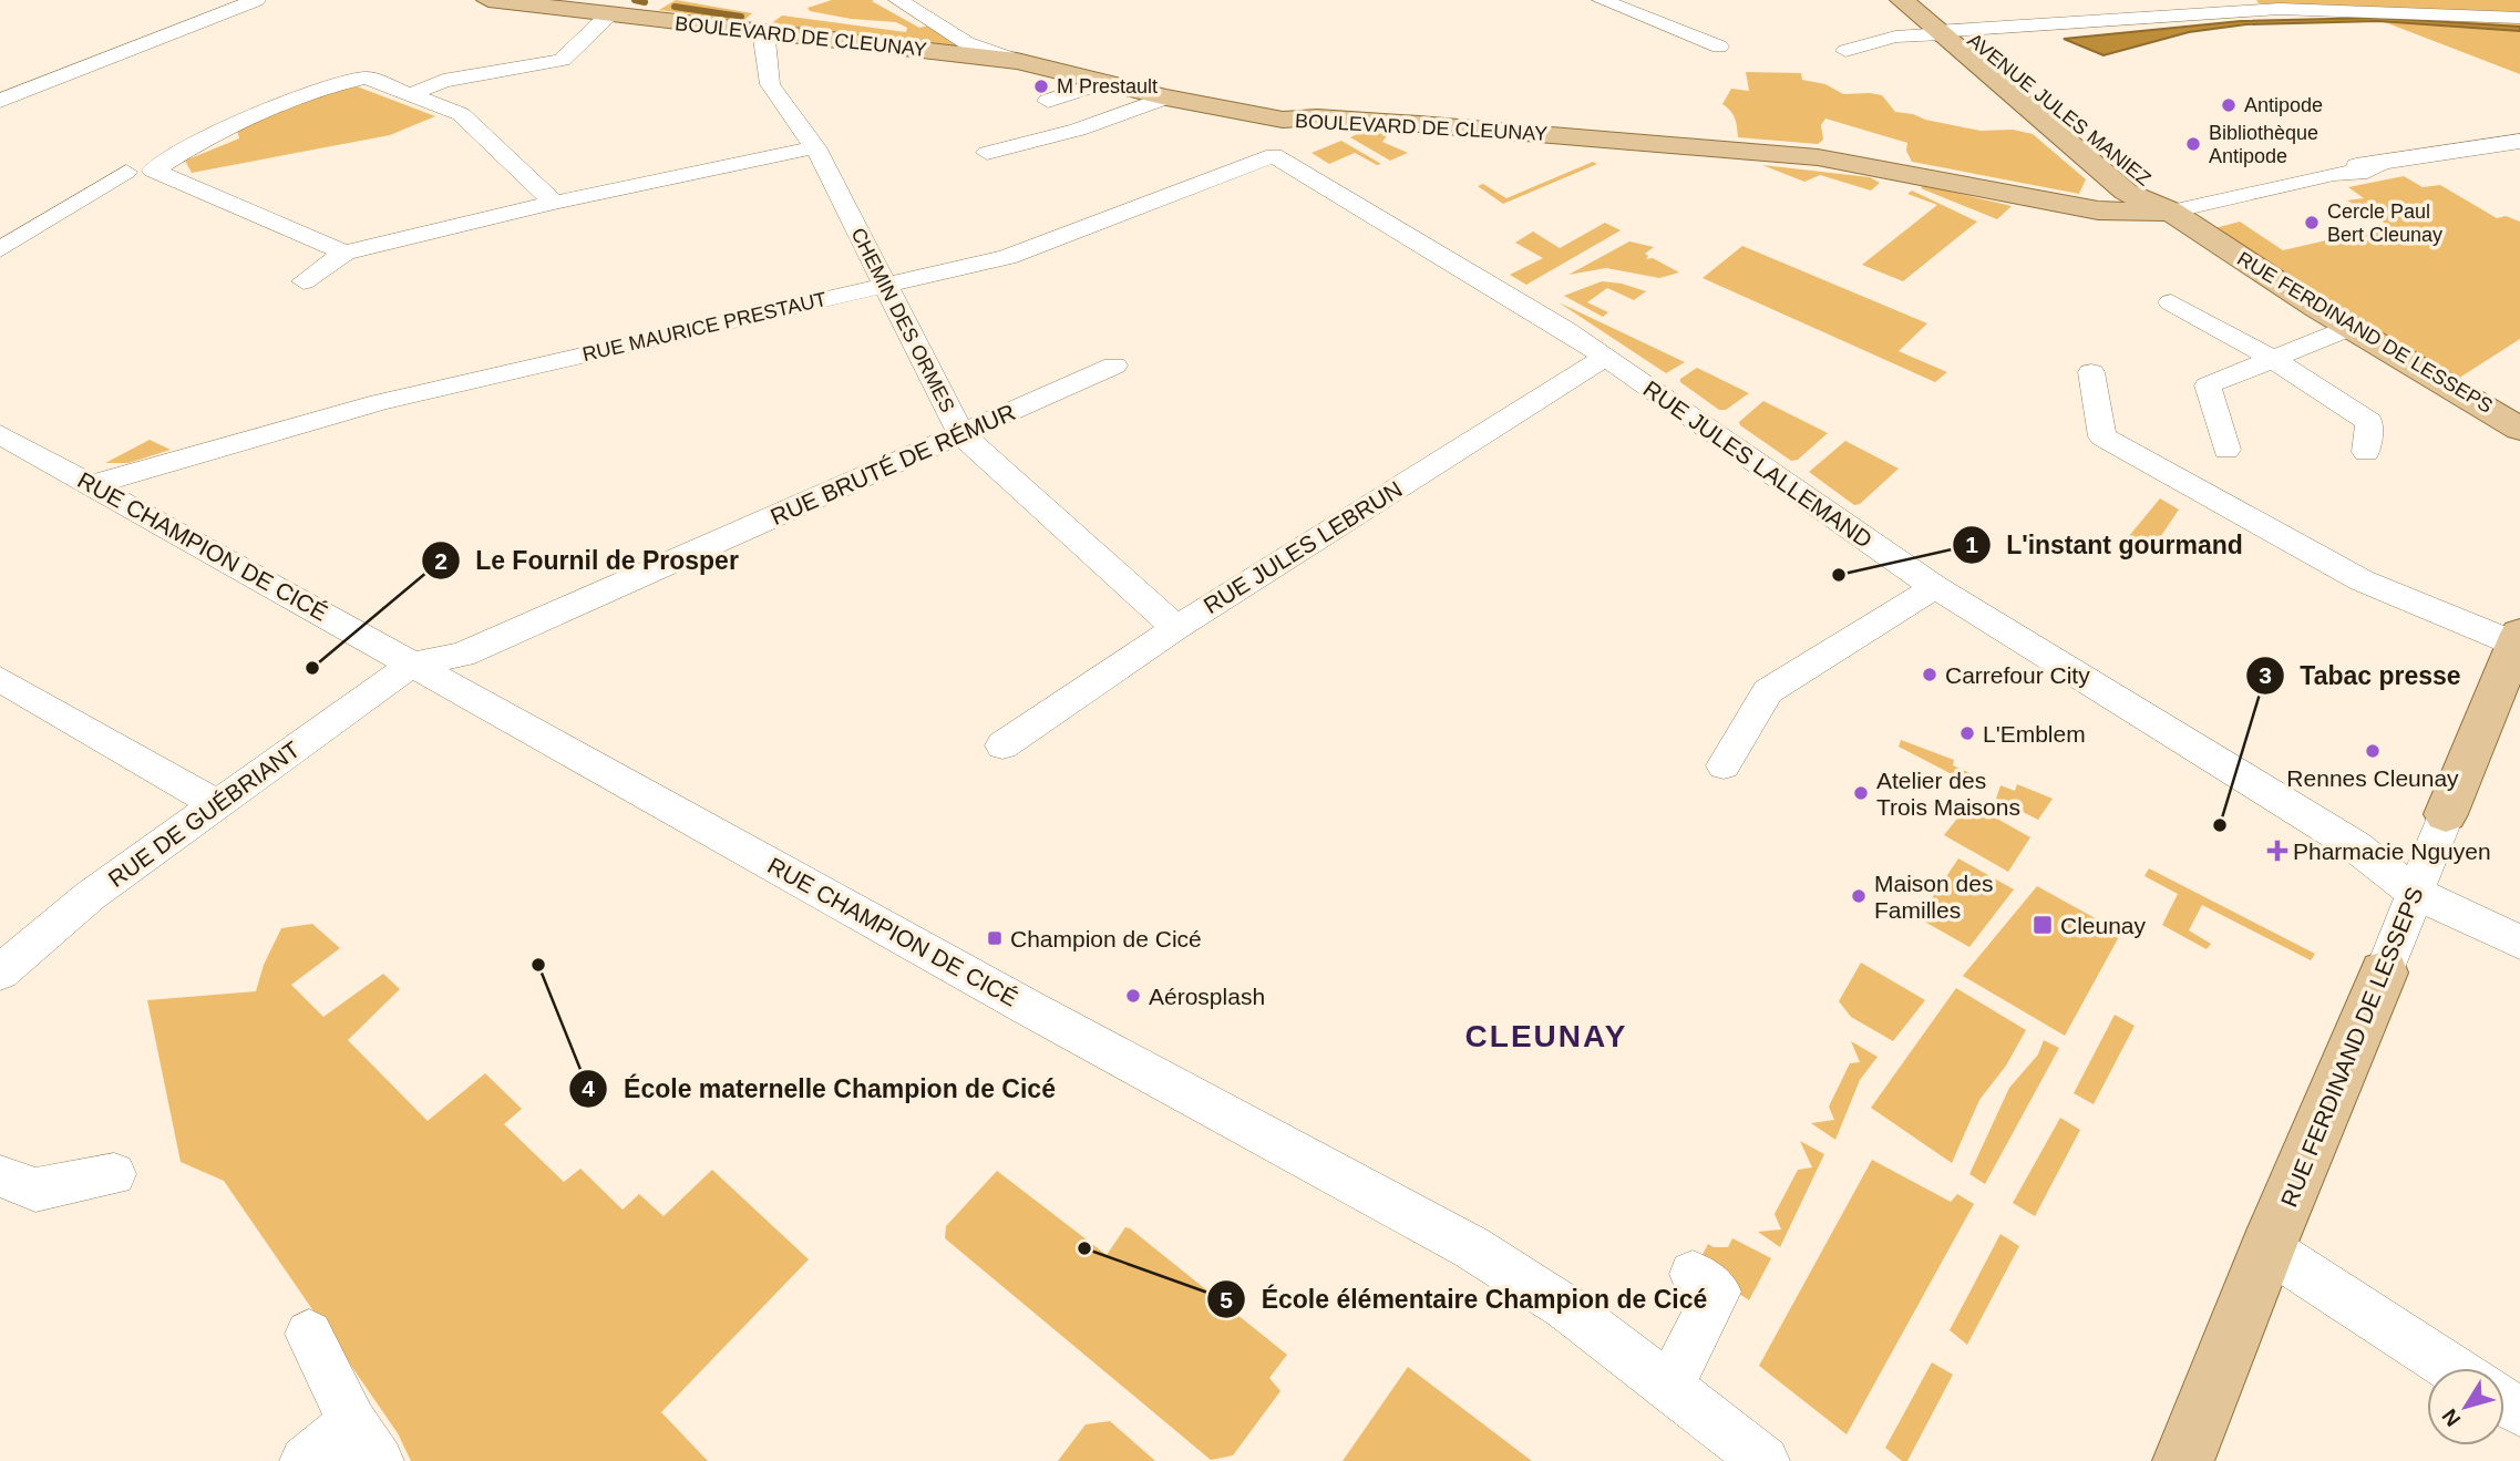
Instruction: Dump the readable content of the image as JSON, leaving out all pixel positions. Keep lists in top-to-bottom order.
{
  "streets": {
    "main road": ["BOULEVARD DE CLEUNAY", "AVENUE JULES MANIEZ", "RUE FERDINAND DE LESSEPS"],
    "street": [
      "CHEMIN DES ORMES",
      "RUE MAURICE PRESTAUT",
      "RUE BRUTÉ DE RÉMUR",
      "RUE JULES LALLEMAND",
      "RUE CHAMPION DE CICÉ",
      "RUE JULES LEBRUN",
      "RUE DE GUÉBRIANT"
    ]
  },
  "crossings": [
    ["BOULEVARD DE CLEUNAY", "AVENUE JULES MANIEZ"],
    ["BOULEVARD DE CLEUNAY", "CHEMIN DES ORMES"],
    ["BOULEVARD DE CLEUNAY", "RUE FERDINAND DE LESSEPS"],
    ["AVENUE JULES MANIEZ", "RUE FERDINAND DE LESSEPS"],
    ["CHEMIN DES ORMES", "RUE MAURICE PRESTAUT"],
    ["CHEMIN DES ORMES", "RUE BRUTÉ DE RÉMUR"],
    ["CHEMIN DES ORMES", "RUE JULES LEBRUN"],
    ["RUE MAURICE PRESTAUT", "RUE JULES LALLEMAND"],
    ["RUE MAURICE PRESTAUT", "RUE CHAMPION DE CICÉ"],
    ["RUE FERDINAND DE LESSEPS", "RUE JULES LALLEMAND"],
    ["RUE BRUTÉ DE RÉMUR", "RUE CHAMPION DE CICÉ"],
    ["RUE BRUTÉ DE RÉMUR", "RUE DE GUÉBRIANT"],
    ["RUE JULES LALLEMAND", "RUE JULES LEBRUN"],
    ["RUE CHAMPION DE CICÉ", "RUE DE GUÉBRIANT"]
  ],
  "districts": ["CLEUNAY"],
  "places": {
    "other": [
      "M Prestault",
      "Antipode",
      "Bibliothèque Antipode",
      "Cercle Paul Bert Cleunay",
      "L'instant gourmand",
      "Le Fournil de Prosper",
      "Carrefour City",
      "L'Emblem",
      "Rennes Cleunay",
      "Atelier des Trois Maisons",
      "Tabac presse",
      "Maison des Familles",
      "École maternelle Champion de Cicé",
      "Aérosplash",
      "École élémentaire Champion de Cicé"
    ],
    "health": ["Pharmacie Nguyen"],
    "transit": ["Cleunay", "Champion de Cicé"]
  },
  "north": "bottom left"
}
